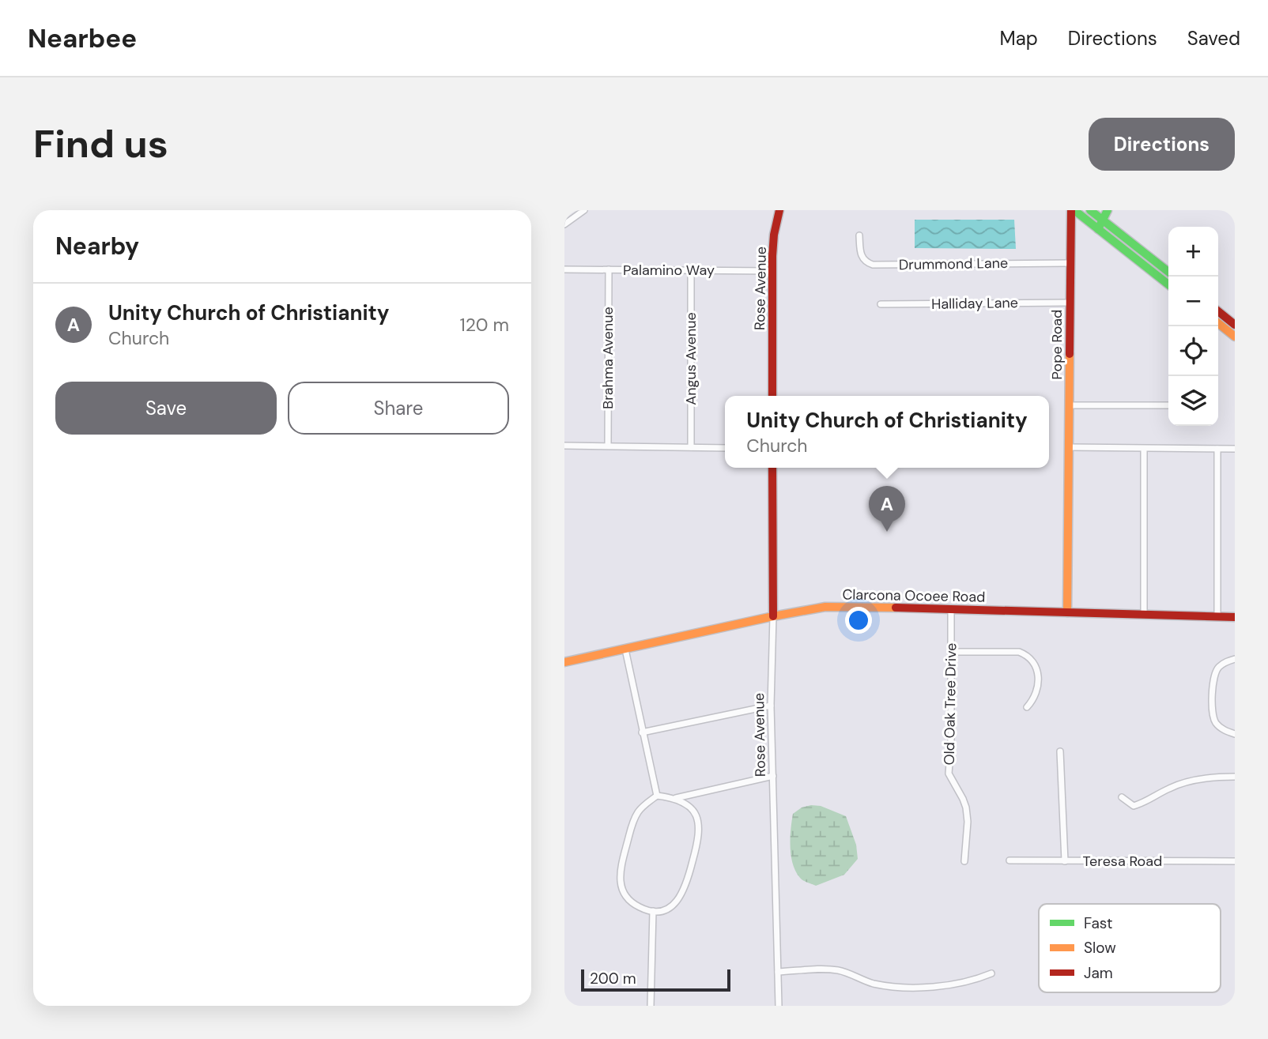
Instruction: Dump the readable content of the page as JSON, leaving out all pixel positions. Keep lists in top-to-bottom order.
{
  "streets": {
    "main road": ["Rose Avenue", "Pope Road", "Clarcona Ocoee Road"],
    "street": [
      "Drummond Lane",
      "Palamino Way",
      "Halliday Lane",
      "Brahma Avenue",
      "Angus Avenue",
      "Old Oak Tree Drive",
      "Teresa Road"
    ]
  },
  "crossings": [
    ["Drummond Lane", "Pope Road"],
    ["Palamino Way", "Rose Avenue"],
    ["Palamino Way", "Brahma Avenue"],
    ["Palamino Way", "Angus Avenue"],
    ["Rose Avenue", "Clarcona Ocoee Road"],
    ["Halliday Lane", "Pope Road"],
    ["Pope Road", "Clarcona Ocoee Road"],
    ["Clarcona Ocoee Road", "Old Oak Tree Drive"]
  ],
  "legend": ["Fast", "Slow", "Jam"],
  "scale_bar": "200 m",
  "page": {
    "header": "Nearbee",
    "nav": ["Map", "Directions", "Saved"],
    "buttons": [
      "Directions",
      ["Save", "Share"]
    ],
    "title": "Find us",
    "heading": "Nearby",
    "map_buttons": ["+", "−"],
    "list": [
      {
        "mark": "A",
        "name": "Unity Church of Christianity",
        "note": "Church",
        "value": "120 m"
      }
    ],
    "popup": ["Unity Church of Christianity", "Church"],
    "pins": "A",
    "scale": "200 m"
  }
}
